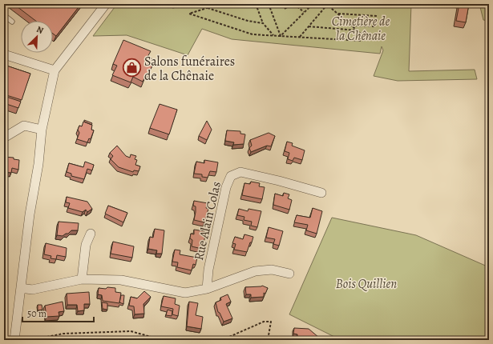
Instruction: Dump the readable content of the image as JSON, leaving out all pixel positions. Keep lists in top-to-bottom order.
{
  "streets": {
    "street": ["Rue Alain Colas"]
  },
  "parks": ["Cimetière de la Chênaie", "Bois Quillien"],
  "places": {
    "shop": ["Salons funéraires de la Chênaie"]
  },
  "scale_bar": "50 m",
  "north": "top right"
}
